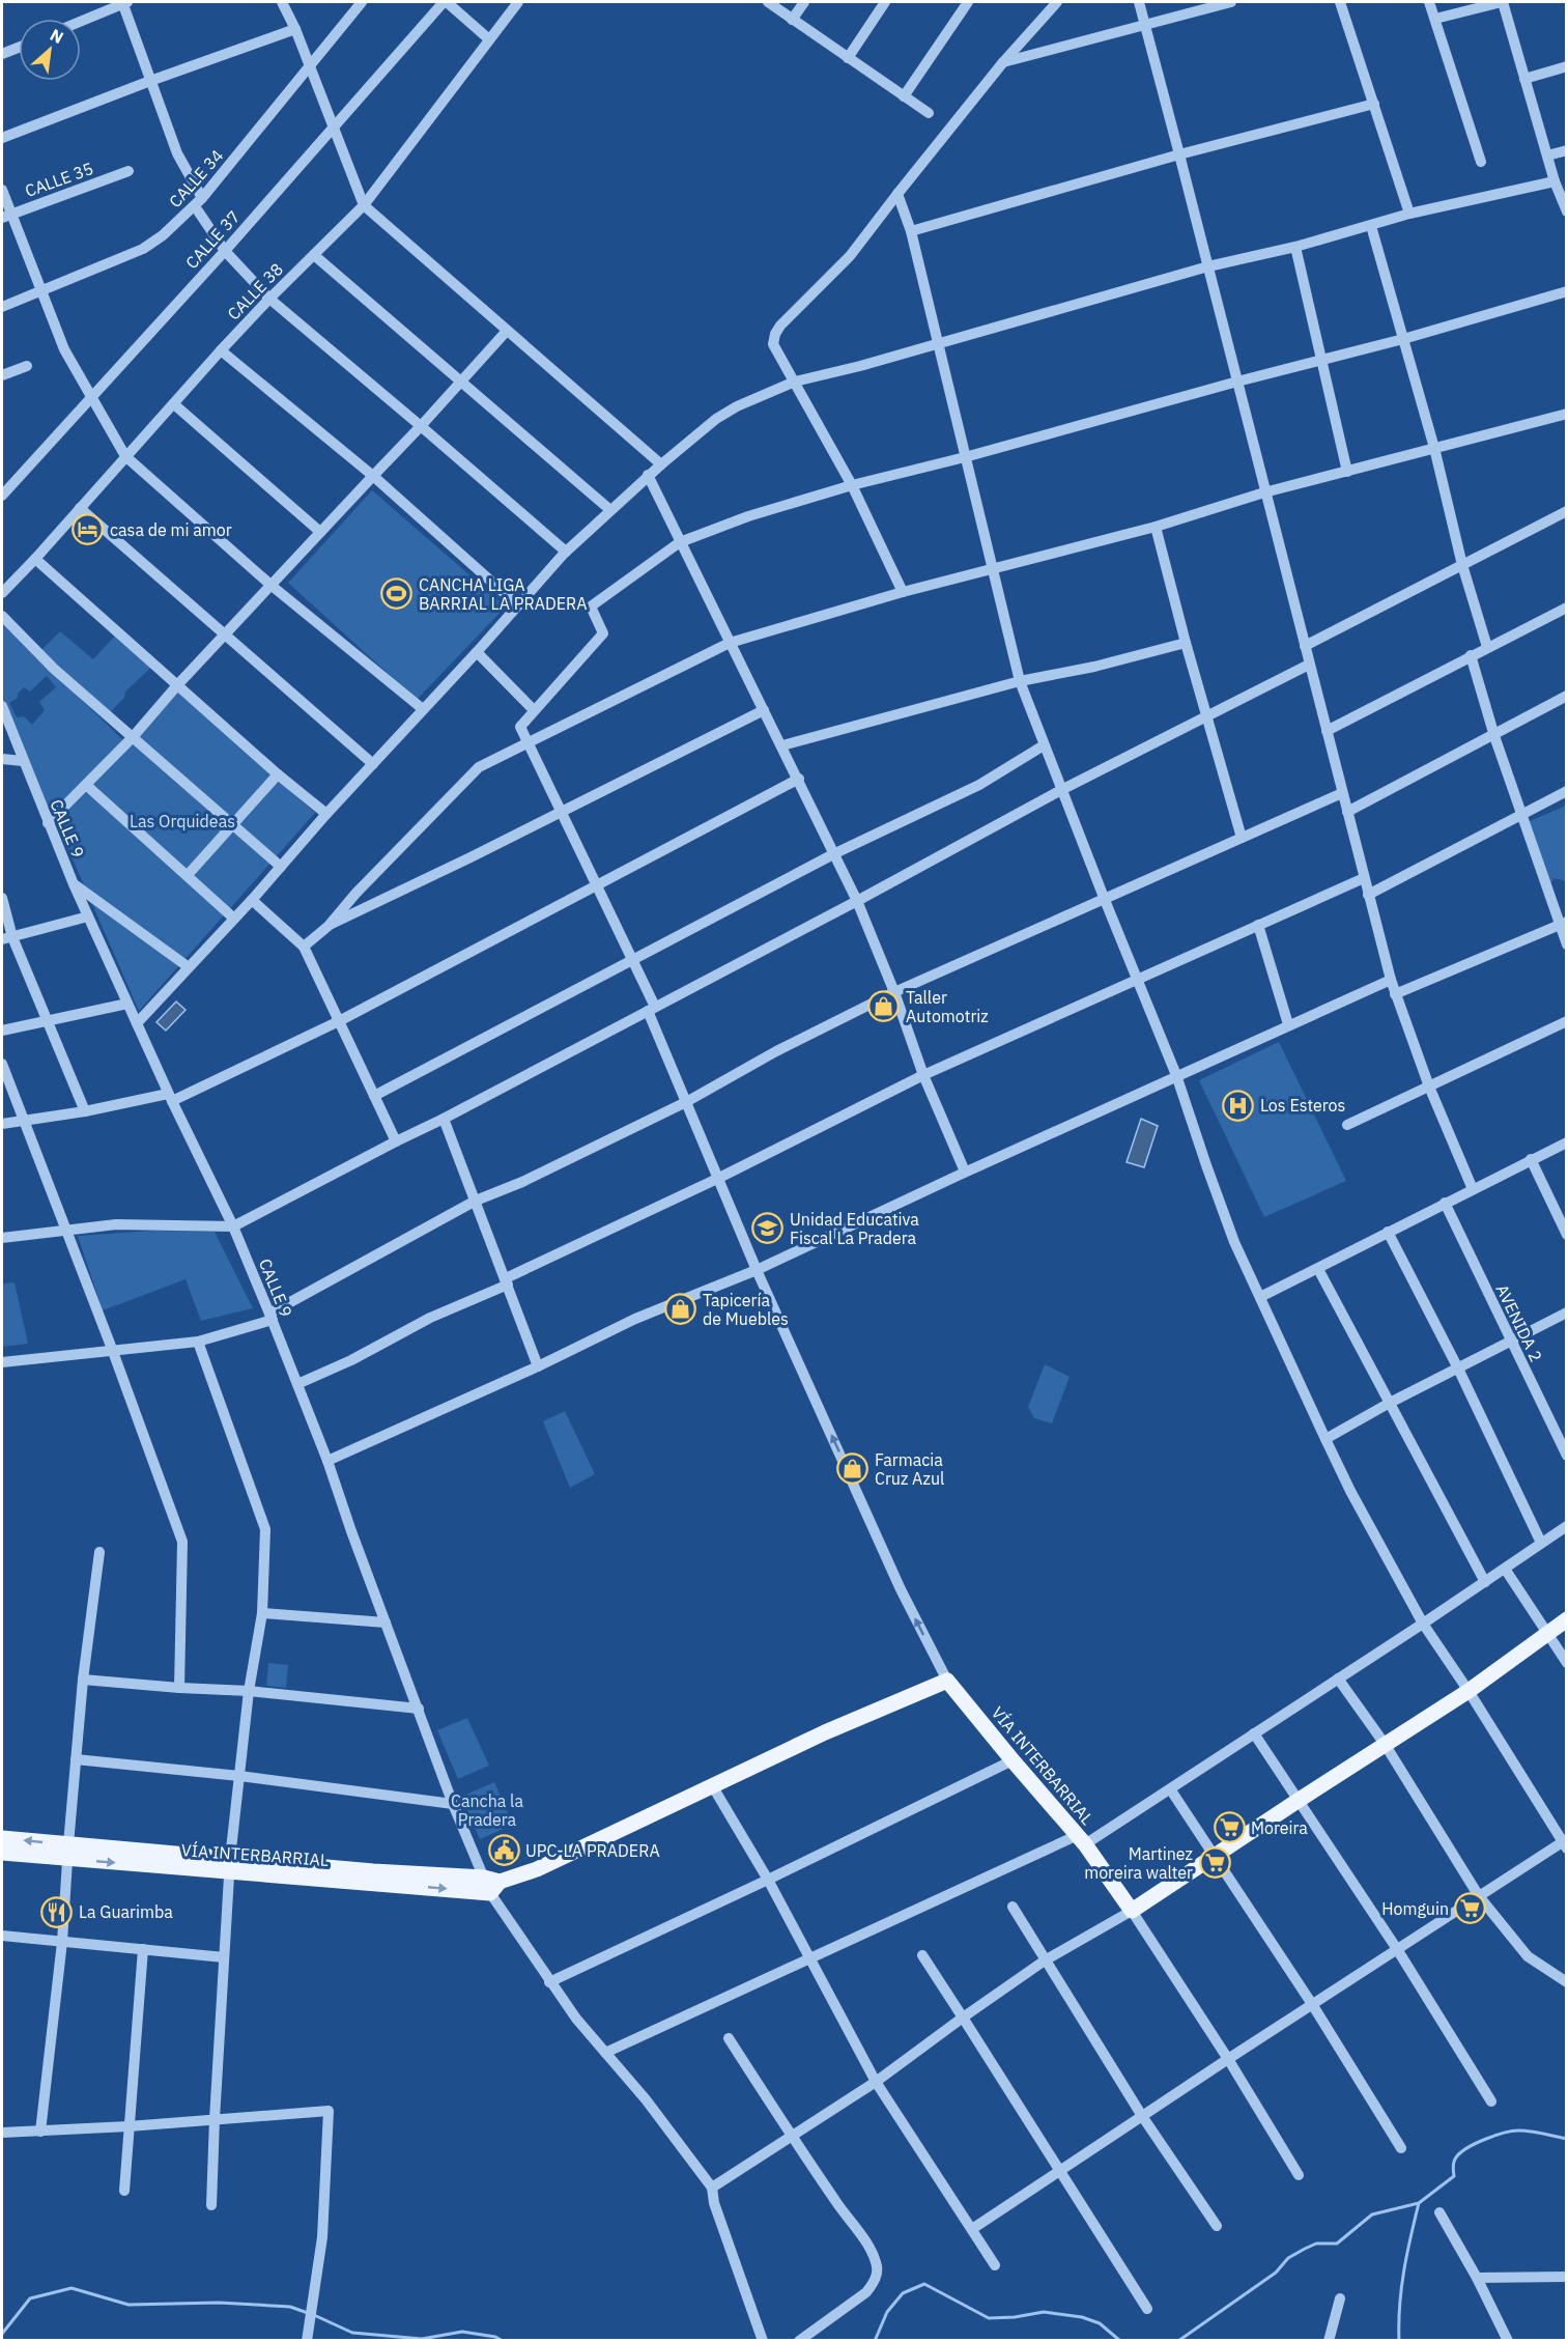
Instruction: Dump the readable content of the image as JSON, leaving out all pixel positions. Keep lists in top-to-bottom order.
{
  "streets": {
    "main road": ["VÍA INTERBARRIAL"],
    "street": [
      "CALLE 34",
      "CALLE 35",
      "CALLE 37",
      "CALLE 38",
      "CALLE 9",
      "AVENIDA 2"
    ]
  },
  "crossings": [
    ["CALLE 9", "VÍA INTERBARRIAL"]
  ],
  "parks": ["Las Orquideas", "Cancha la Pradera"],
  "places": {
    "hotel": ["casa de mi amor"],
    "sports": ["CANCHA LIGA BARRIAL LA PRADERA"],
    "shop": ["Taller Automotriz", "Tapicería de Muebles", "Farmacia Cruz Azul"],
    "hospital": ["Los Esteros"],
    "school or university": ["Unidad Educativa Fiscal La Pradera"],
    "supermarket": ["Moreira", "Martinez moreira walter", "Homguin"],
    "public building": ["UPC-LA PRADERA"],
    "restaurant": ["La Guarimba"]
  },
  "north": "top right"
}
